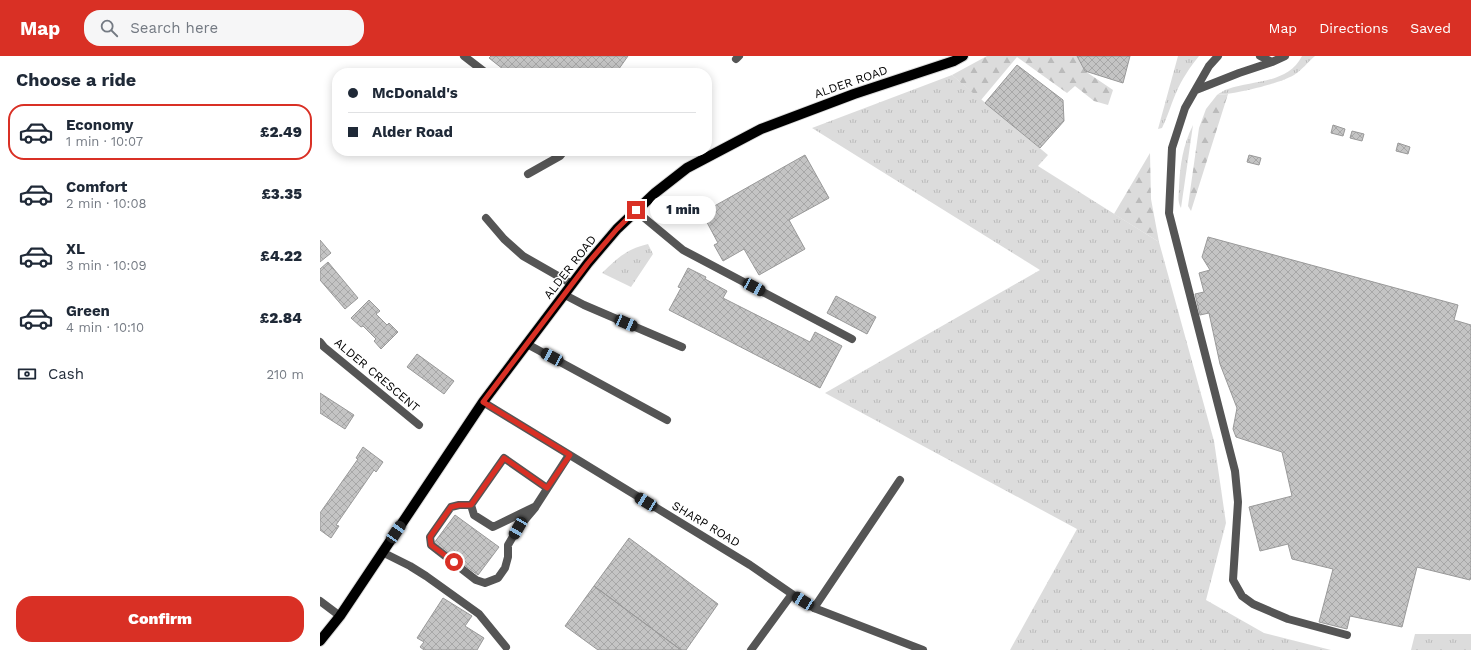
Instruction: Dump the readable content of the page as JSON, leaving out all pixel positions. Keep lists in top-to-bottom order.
{
  "streets": {
    "main road": ["ALDER ROAD"],
    "street": ["ALDER CRESCENT", "SHARP ROAD"]
  },
  "crossings": [
    ["ALDER ROAD", "SHARP ROAD"]
  ],
  "page": {
    "header": "Map",
    "search": "Search here",
    "nav": ["Map", "Directions", "Saved"],
    "heading": "Choose a ride",
    "banner": ["McDonald's", "Alder Road"],
    "list": [
      {
        "name": "Economy",
        "note": "1 min · 10:07",
        "value": "£2.49"
      },
      {
        "name": "Comfort",
        "note": "2 min · 10:08",
        "value": "£3.35"
      },
      {
        "name": "XL",
        "note": "3 min · 10:09",
        "value": "£4.22"
      },
      {
        "name": "Green",
        "note": "4 min · 10:10",
        "value": "£2.84"
      }
    ],
    "bubble": "1 min",
    "pay": ["Cash", "210 m"],
    "buttons": "Confirm"
  }
}
